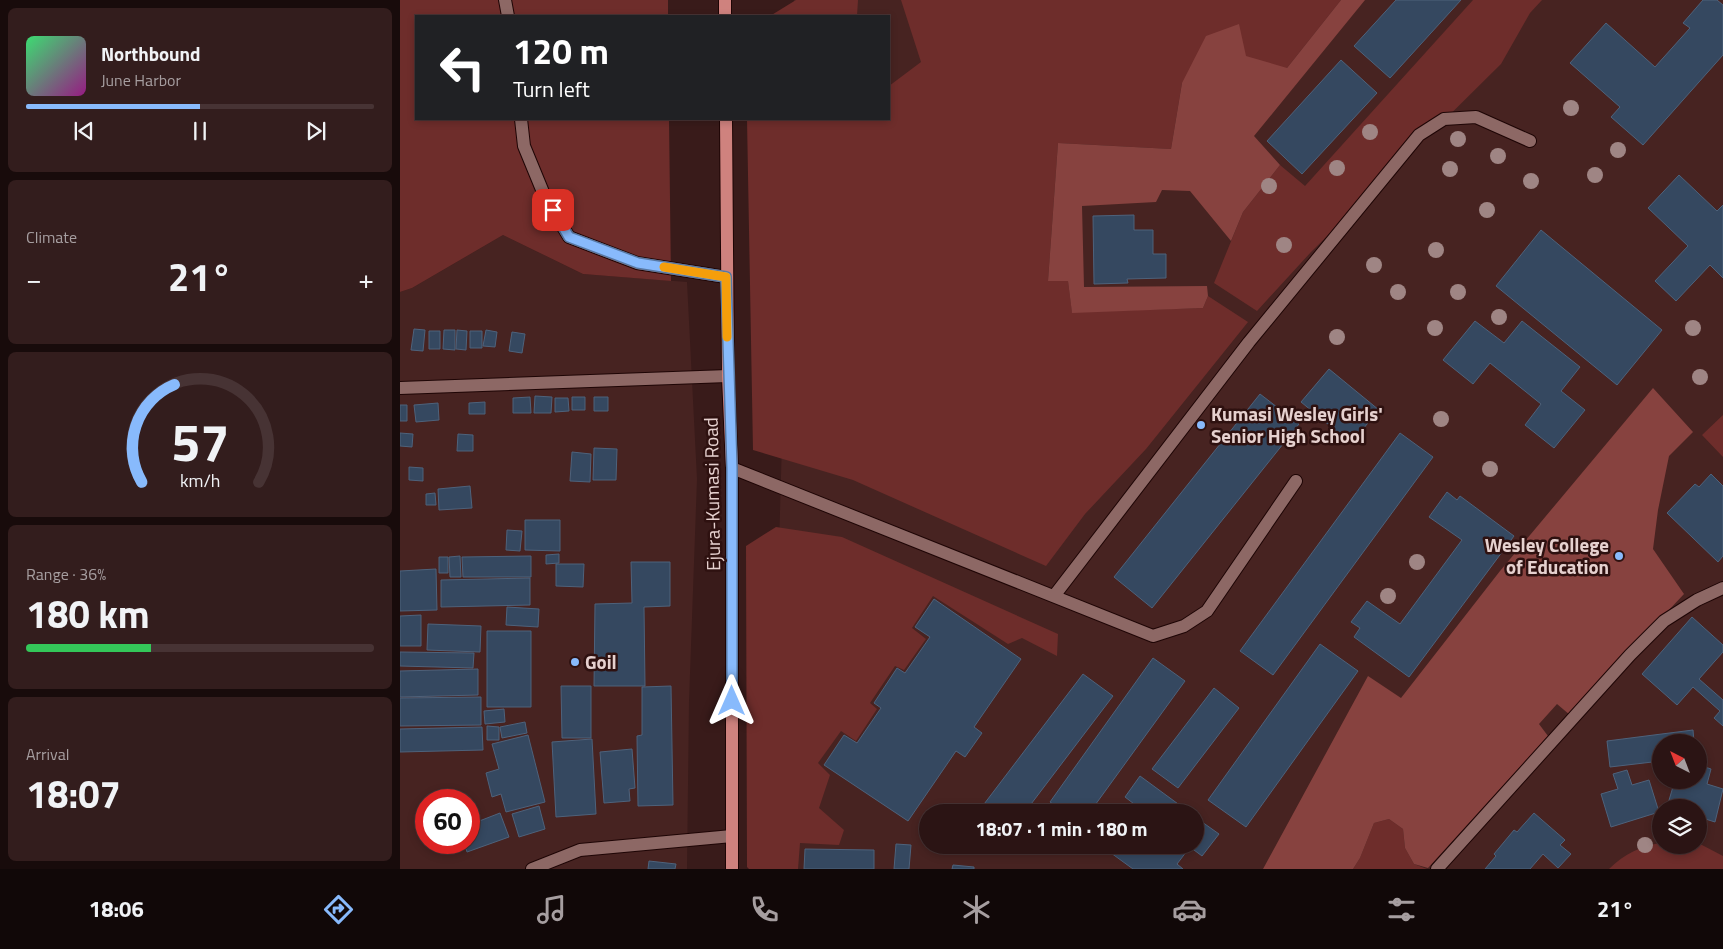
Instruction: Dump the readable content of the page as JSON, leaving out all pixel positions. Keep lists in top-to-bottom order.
{
  "streets": {
    "main road": ["Ejura-Kumasi Road"]
  },
  "places": ["Kumasi Wesley Girls' Senior High School", "Wesley College of Education", "Goil"],
  "north": "top left",
  "page": {
    "turn": ["120 m", "Turn left"],
    "song": ["Northbound", "June Harbor"],
    "tile": [
      "Climate",
      ["Range · 36%", "180 km"],
      ["Arrival", "18:07"]
    ],
    "heat": ["−", "21°", "+"],
    "limit": "60",
    "trip": "18:07 · 1 min · 180 m",
    "tabs": ["18:06", "21°"],
    "gauge": ["57", "km/h"]
  }
}
